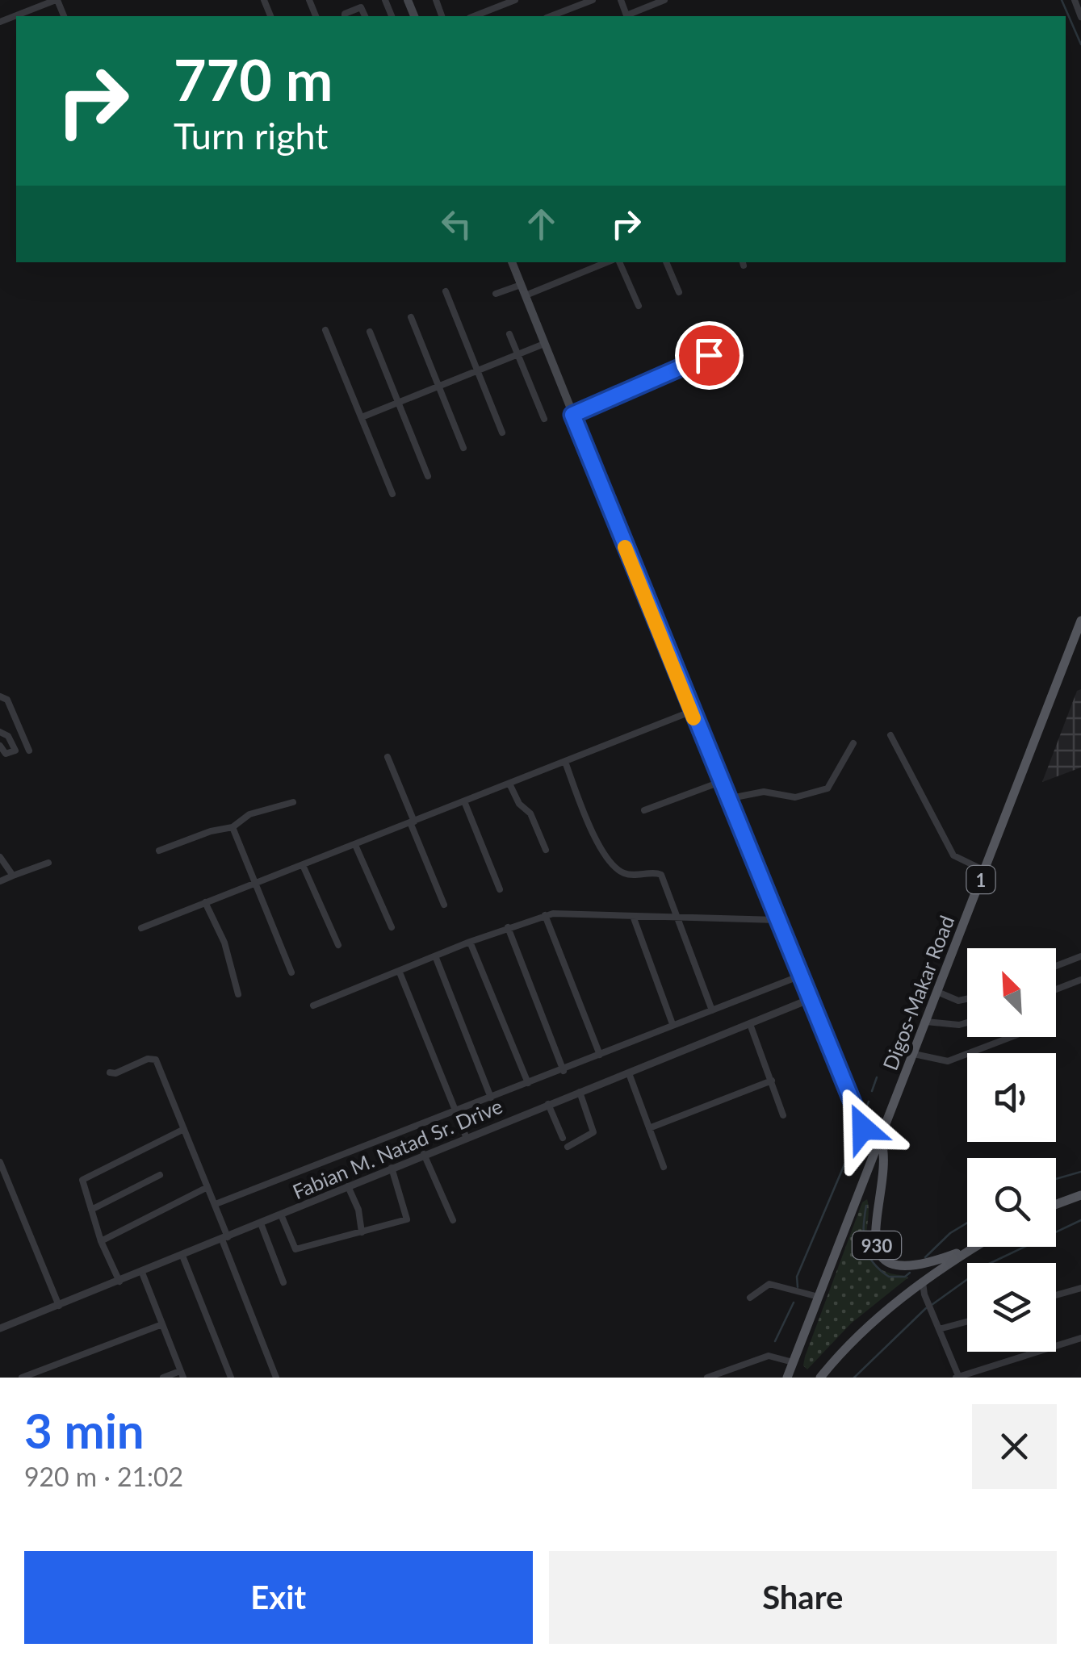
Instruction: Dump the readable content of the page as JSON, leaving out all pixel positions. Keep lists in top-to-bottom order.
{
  "streets": {
    "main road": ["1", "Digos-Makar Road", "930"],
    "street": ["Fabian M. Natad Sr. Drive"]
  },
  "crossings": [
    ["Digos-Makar Road", "930"]
  ],
  "north": "top left",
  "page": {
    "turn": ["770 m", "Turn right"],
    "heading": ["3 min", "920 m · 21:02"],
    "buttons": ["Exit", "Share"]
  }
}
